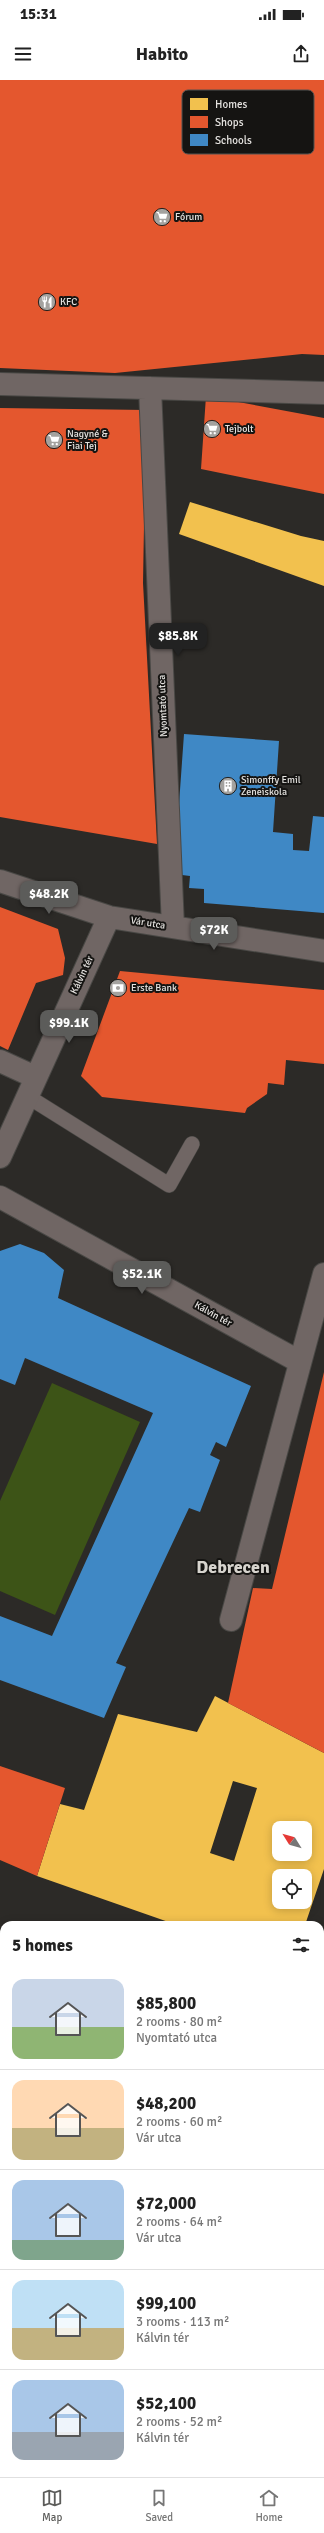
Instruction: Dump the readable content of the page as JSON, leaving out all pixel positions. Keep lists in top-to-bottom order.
{
  "streets": {
    "street": ["Nyomtató utca", "Vár utca", "Kálvin tér"]
  },
  "crossings": [
    ["Nyomtató utca", "Vár utca"],
    ["Vár utca", "Kálvin tér"]
  ],
  "districts": ["Debrecen"],
  "places": {
    "supermarket": ["Fórum", "Tejbolt", "Nagyné & Fiai Tej"],
    "restaurant": ["KFC"],
    "building": ["Simonffy Emil Zeneiskola"],
    "bank": ["Erste Bank"]
  },
  "legend": ["Homes", "Shops", "Schools"],
  "north": "top left",
  "page": {
    "status": "15:31",
    "header": "Habito",
    "price": [
      "$85.8K",
      "$48.2K",
      "$72K",
      "$99.1K",
      "$52.1K"
    ],
    "heading": "5 homes",
    "list": [
      {
        "name": "$85,800",
        "note": "2 rooms · 80 m² · Nyomtató utca"
      },
      {
        "name": "$48,200",
        "note": "2 rooms · 60 m² · Vár utca"
      },
      {
        "name": "$72,000",
        "note": "2 rooms · 64 m² · Vár utca"
      },
      {
        "name": "$99,100",
        "note": "3 rooms · 113 m² · Kálvin tér"
      },
      {
        "name": "$52,100",
        "note": "2 rooms · 52 m² · Kálvin tér"
      }
    ],
    "tabs": ["Map", "Saved", "Home"]
  }
}
